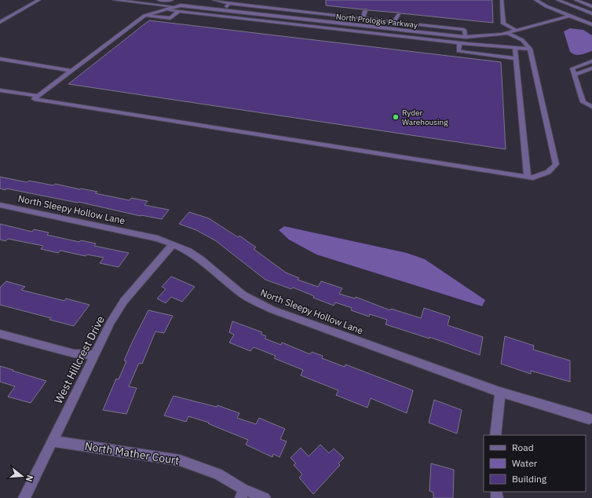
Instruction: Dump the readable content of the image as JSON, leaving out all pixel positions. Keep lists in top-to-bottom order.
{
  "streets": {
    "street": [
      "North Prologis Parkway",
      "North Sleepy Hollow Lane",
      "West Hillcrest Drive",
      "North Mather Court"
    ]
  },
  "crossings": [
    ["North Sleepy Hollow Lane", "West Hillcrest Drive"],
    ["West Hillcrest Drive", "North Mather Court"]
  ],
  "places": ["Ryder Warehousing"],
  "legend": ["Road", "Water", "Building"],
  "north": "right"
}
